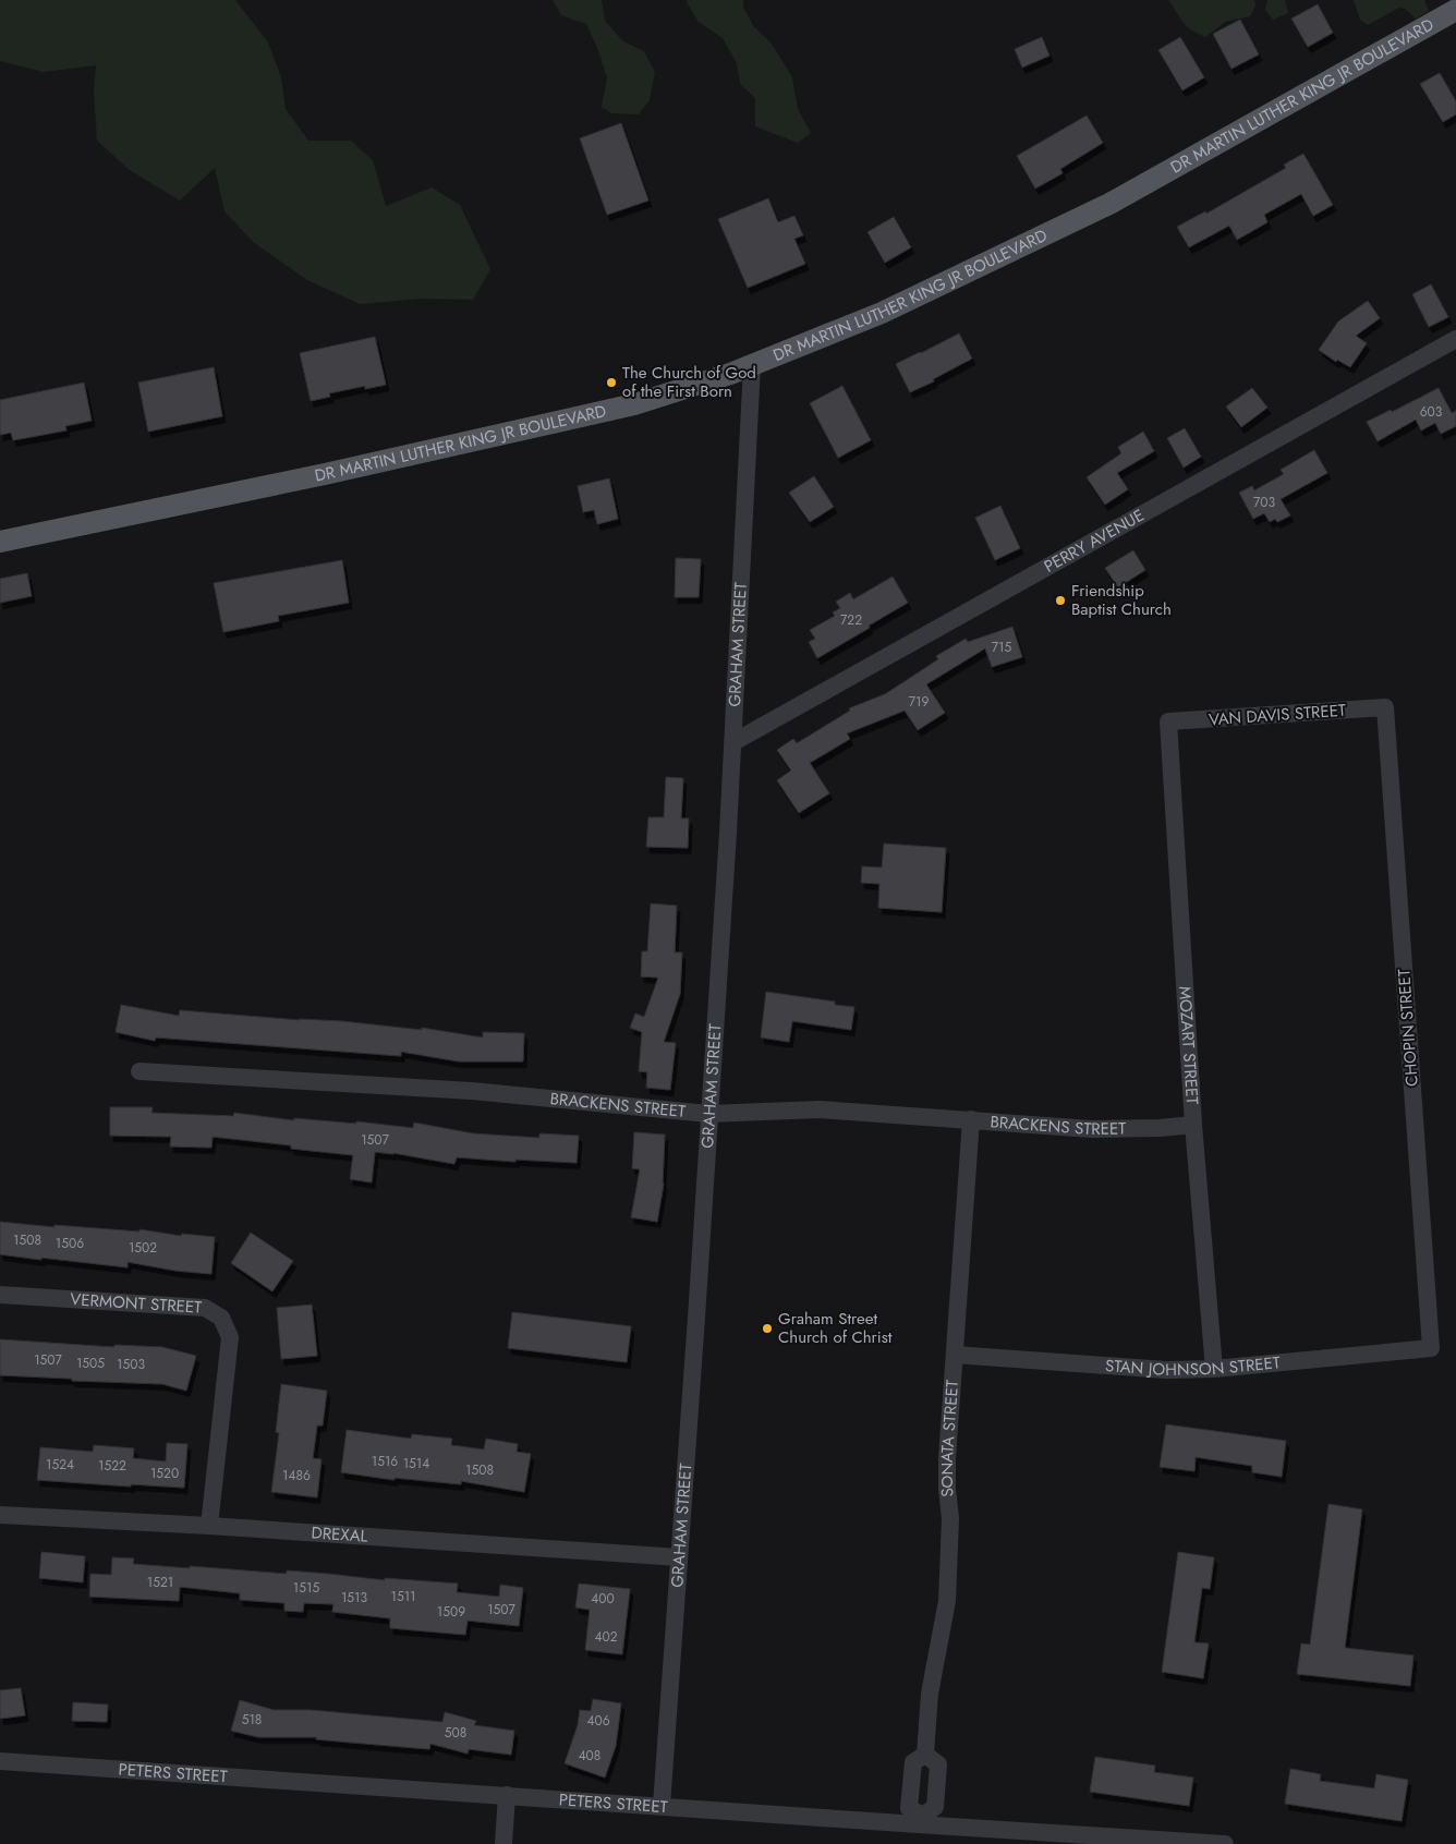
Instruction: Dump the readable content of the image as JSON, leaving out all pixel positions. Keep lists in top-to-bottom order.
{
  "streets": {
    "main road": ["DR MARTIN LUTHER KING JR BOULEVARD"],
    "street": [
      "PERRY AVENUE",
      "GRAHAM STREET",
      "VAN DAVIS STREET",
      "CHOPIN STREET",
      "MOZART STREET",
      "BRACKENS STREET",
      "VERMONT STREET",
      "STAN JOHNSON STREET",
      "SONATA STREET",
      "DREXAL",
      "PETERS STREET"
    ]
  },
  "crossings": [
    ["DR MARTIN LUTHER KING JR BOULEVARD", "GRAHAM STREET"],
    ["PERRY AVENUE", "GRAHAM STREET"],
    ["GRAHAM STREET", "BRACKENS STREET"],
    ["GRAHAM STREET", "DREXAL"],
    ["GRAHAM STREET", "PETERS STREET"],
    ["VAN DAVIS STREET", "CHOPIN STREET"],
    ["VAN DAVIS STREET", "MOZART STREET"],
    ["CHOPIN STREET", "STAN JOHNSON STREET"],
    ["MOZART STREET", "BRACKENS STREET"],
    ["MOZART STREET", "STAN JOHNSON STREET"],
    ["BRACKENS STREET", "SONATA STREET"],
    ["VERMONT STREET", "DREXAL"],
    ["STAN JOHNSON STREET", "SONATA STREET"],
    ["SONATA STREET", "PETERS STREET"]
  ],
  "places": ["The Church of God of the First Born", "Friendship Baptist Church", "Graham Street Church of Christ"],
  "house_numbers": [
    "603",
    "703",
    "722",
    "715",
    "719",
    "1507",
    "1508",
    "1506",
    "1502",
    "1507",
    "1505",
    "1503",
    "1516",
    "1514",
    "1524",
    "1522",
    "1508",
    "1520",
    "1486",
    "1521",
    "1515",
    "1511",
    "1513",
    "400",
    "1507",
    "1509",
    "402",
    "518",
    "406",
    "508",
    "408"
  ]
}
